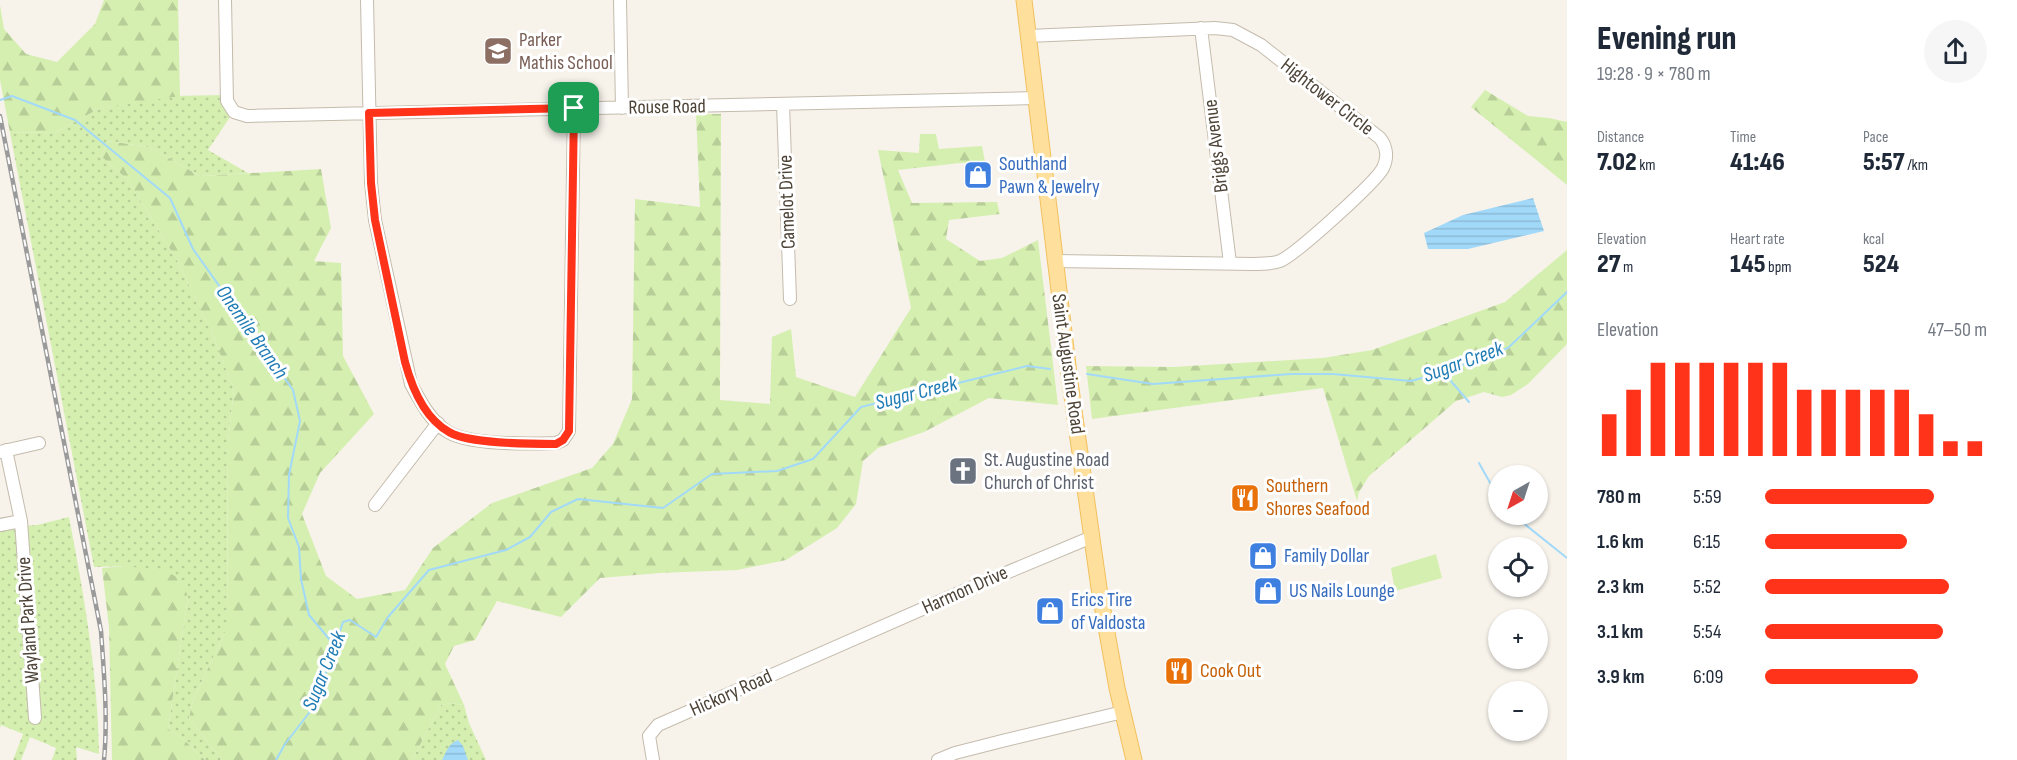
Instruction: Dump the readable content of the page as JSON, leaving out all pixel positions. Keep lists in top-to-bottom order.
{
  "streets": {
    "main road": ["Saint Augustine Road"],
    "street": [
      "Hightower Circle",
      "Rouse Road",
      "Briggs Avenue",
      "Camelot Drive",
      "Harmon Drive",
      "Wayland Park Drive",
      "Hickory Road"
    ]
  },
  "crossings": [
    ["Hightower Circle", "Briggs Avenue"],
    ["Hightower Circle", "Saint Augustine Road"],
    ["Rouse Road", "Camelot Drive"],
    ["Rouse Road", "Saint Augustine Road"],
    ["Saint Augustine Road", "Harmon Drive"],
    ["Harmon Drive", "Hickory Road"]
  ],
  "water": ["Onemile Branch", "Sugar Creek"],
  "places": {
    "school or university": ["Parker Mathis School"],
    "shop": [
      "Southland Pawn & Jewelry",
      "Family Dollar",
      "US Nails Lounge",
      "Erics Tire of Valdosta"
    ],
    "church": ["St. Augustine Road Church of Christ"],
    "restaurant": ["Southern Shores Seafood", "Cook Out"]
  },
  "north": "bottom left",
  "page": {
    "heading": ["Evening run", "19:28 · 9 × 780 m"],
    "stats": [
      ["Distance", "7.02 km"],
      ["Time", "41:46"],
      ["Pace", "5:57 /km"],
      ["Elevation", "27 m"],
      ["Heart rate", "145 bpm"],
      ["kcal", "524"]
    ],
    "chart": ["Elevation", "47–50 m"],
    "map_buttons": ["+", "−"],
    "list": [
      {
        "name": "780 m",
        "note": "5:59"
      },
      {
        "name": "1.6 km",
        "note": "6:15"
      },
      {
        "name": "2.3 km",
        "note": "5:52"
      },
      {
        "name": "3.1 km",
        "note": "5:54"
      },
      {
        "name": "3.9 km",
        "note": "6:09"
      }
    ]
  }
}
